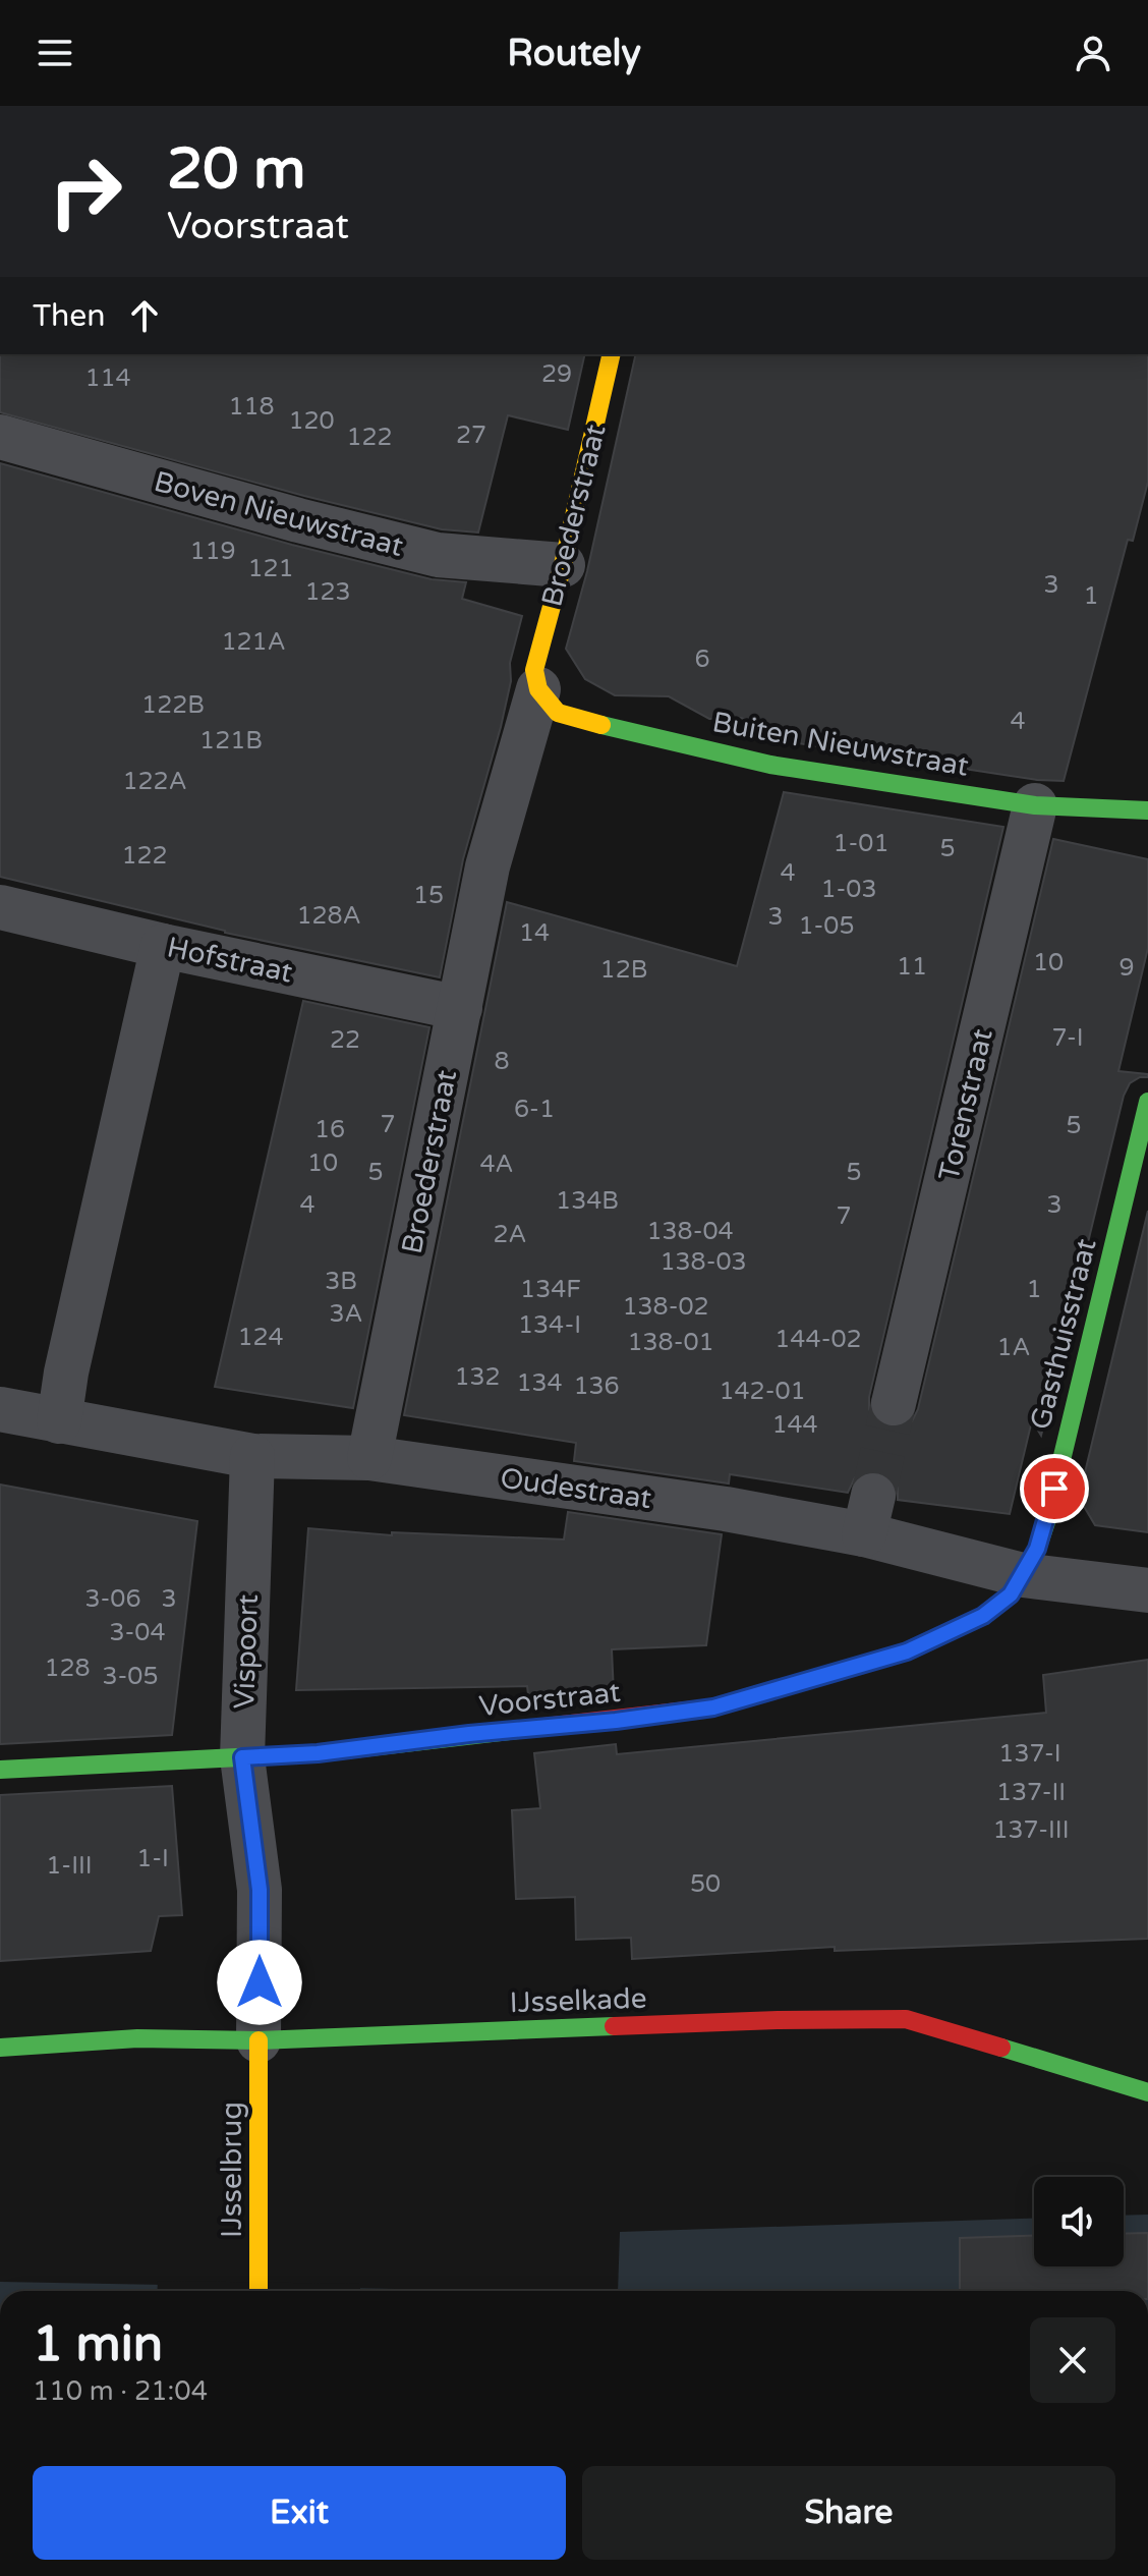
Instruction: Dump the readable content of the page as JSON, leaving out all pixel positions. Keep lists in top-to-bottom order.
{
  "streets": {
    "street": [
      "Boven Nieuwstraat",
      "Broederstraat",
      "Buiten Nieuwstraat",
      "Hofstraat",
      "Torenstraat",
      "Gasthuisstraat",
      "Oudestraat",
      "Vispoort",
      "Voorstraat",
      "IJsselkade",
      "IJsselbrug"
    ]
  },
  "crossings": [
    ["Boven Nieuwstraat", "Broederstraat"],
    ["Broederstraat", "Buiten Nieuwstraat"],
    ["Broederstraat", "Hofstraat"],
    ["Broederstraat", "Oudestraat"],
    ["Buiten Nieuwstraat", "Torenstraat"],
    ["Gasthuisstraat", "Oudestraat"],
    ["Gasthuisstraat", "Voorstraat"],
    ["Oudestraat", "Vispoort"],
    ["Oudestraat", "Voorstraat"],
    ["Vispoort", "Voorstraat"],
    ["Vispoort", "IJsselkade"],
    ["Vispoort", "IJsselbrug"],
    ["IJsselkade", "IJsselbrug"]
  ],
  "house_numbers": [
    "29",
    "114",
    "118",
    "120",
    "27",
    "122",
    "119",
    "121",
    "3",
    "123",
    "1",
    "121A",
    "6",
    "122B",
    "4",
    "121B",
    "122A",
    "1-01",
    "5",
    "122",
    "4",
    "1-03",
    "15",
    "128A",
    "3",
    "1-05",
    "14",
    "10",
    "11",
    "9",
    "12B",
    "7-I",
    "22",
    "8",
    "6-1",
    "7",
    "5",
    "16",
    "10",
    "4A",
    "5",
    "5",
    "134B",
    "4",
    "3",
    "7",
    "138-04",
    "2A",
    "138-03",
    "3B",
    "134F",
    "1",
    "138-02",
    "3A",
    "134-I",
    "124",
    "144-02",
    "138-01",
    "1A",
    "132",
    "134",
    "136",
    "142-01",
    "144",
    "3-06",
    "3",
    "3-04",
    "128",
    "3-05",
    "137-I",
    "137-II",
    "137-III",
    "1-I",
    "1-III",
    "50"
  ],
  "page": {
    "header": "Routely",
    "turn": ["20 m", "Voorstraat"],
    "then": "Then",
    "heading": ["1 min", "110 m · 21:04"],
    "buttons": ["Exit", "Share"]
  }
}
